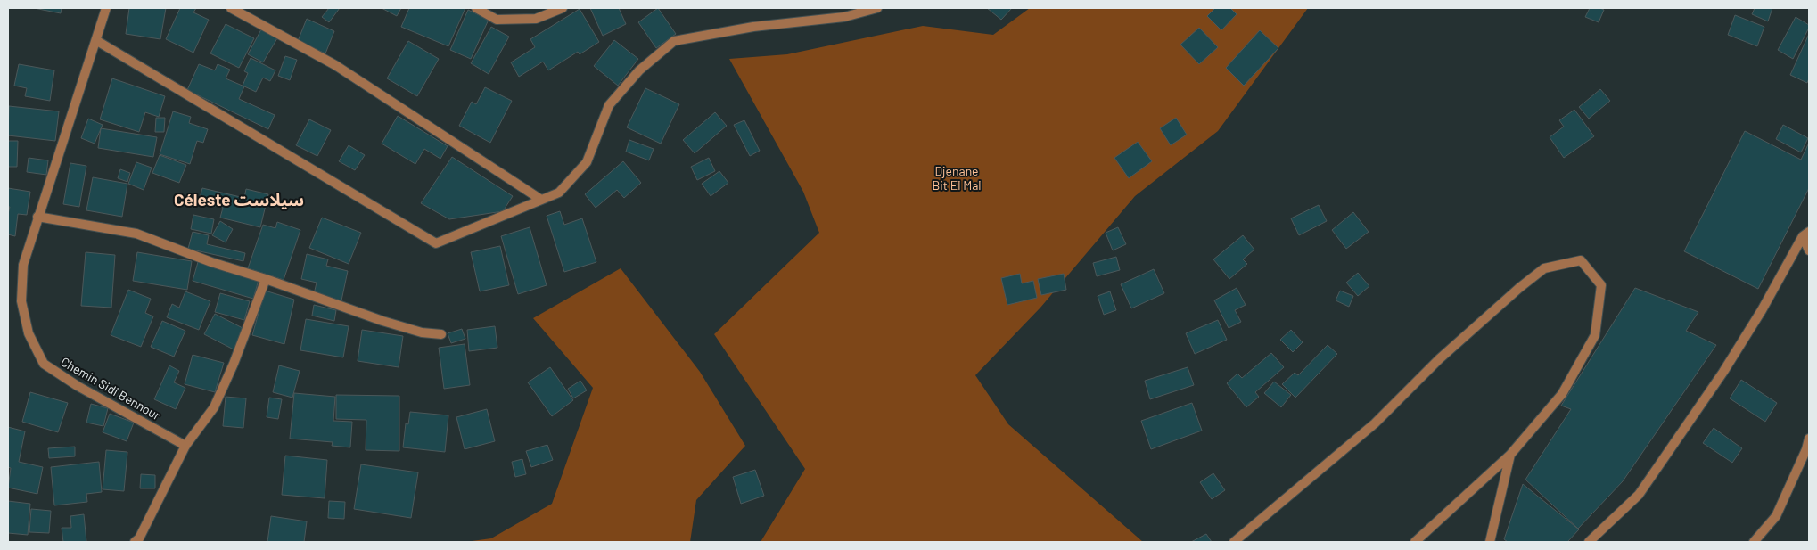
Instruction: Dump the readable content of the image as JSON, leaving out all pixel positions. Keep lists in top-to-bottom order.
{
  "streets": {
    "street": ["Chemin Sidi Bennour"]
  },
  "districts": ["Céleste سيلاست"],
  "parks": ["Djenane Bit El Mal"]
}
